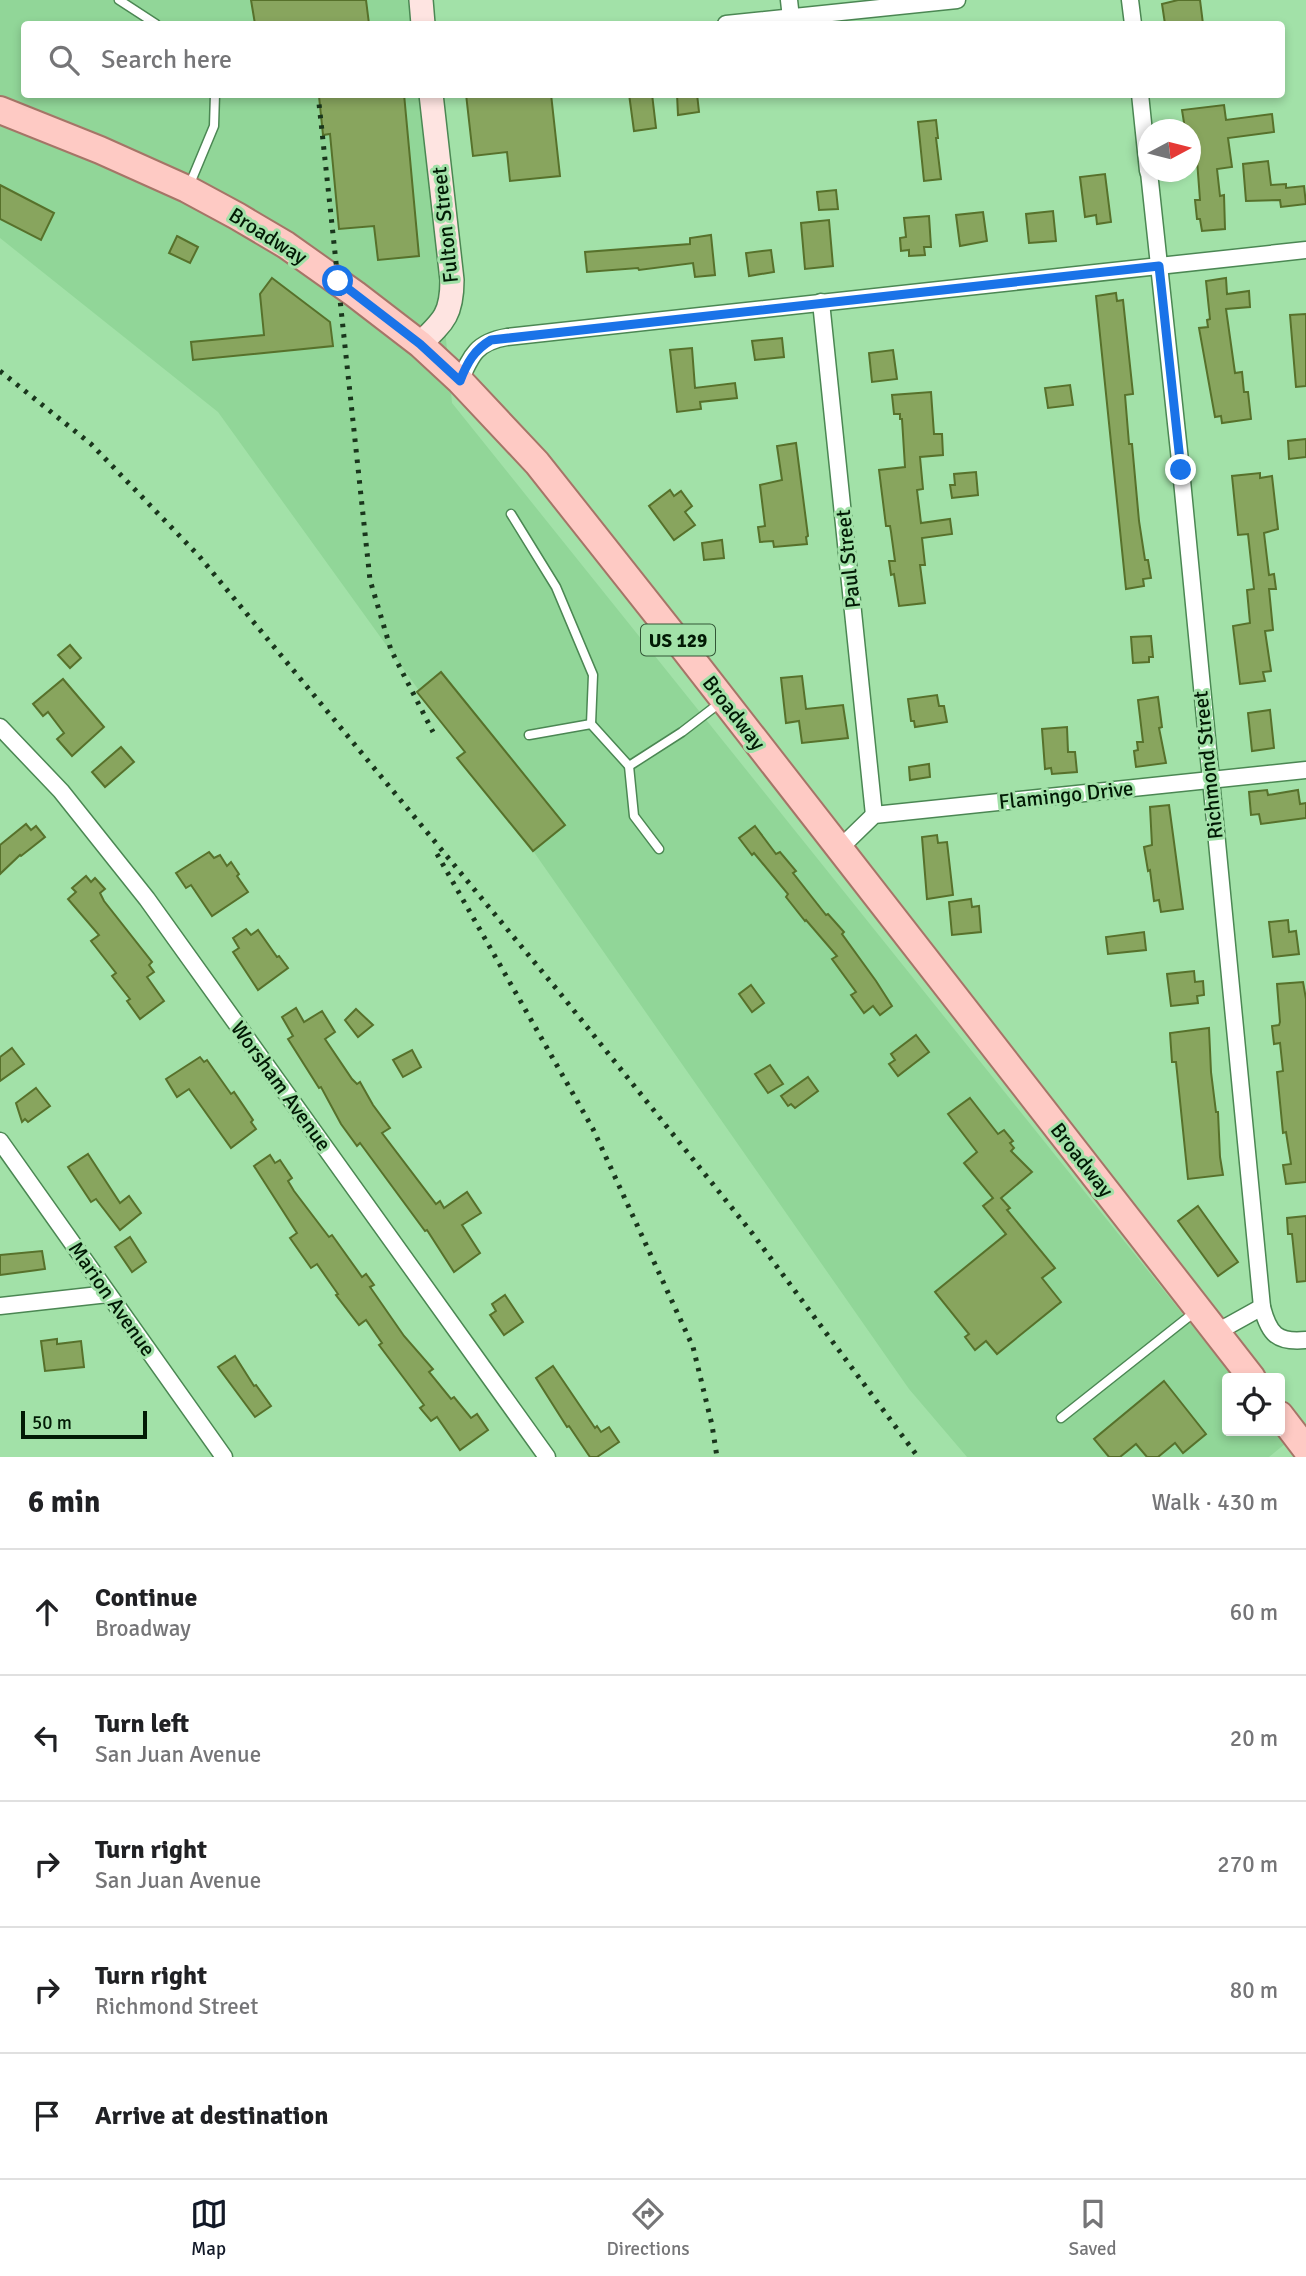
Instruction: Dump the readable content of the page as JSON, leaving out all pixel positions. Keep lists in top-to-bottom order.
{
  "streets": {
    "main road": ["Broadway", "US 129"],
    "street": [
      "Fulton Street",
      "Paul Street",
      "Richmond Street",
      "Flamingo Drive",
      "Worsham Avenue",
      "Marion Avenue"
    ]
  },
  "crossings": [
    ["Fulton Street", "Broadway"],
    ["Paul Street", "Flamingo Drive"],
    ["Richmond Street", "Flamingo Drive"]
  ],
  "scale_bar": "50 m",
  "north": "right",
  "page": {
    "search": "Search here",
    "scale": "50 m",
    "heading": ["6 min", "Walk · 430 m"],
    "list": [
      ["Continue", "Broadway", "60 m"],
      ["Turn left", "San Juan Avenue", "20 m"],
      ["Turn right", "San Juan Avenue", "270 m"],
      ["Turn right", "Richmond Street", "80 m"],
      "Arrive at destination"
    ],
    "nav": ["Map", "Directions", "Saved"]
  }
}
